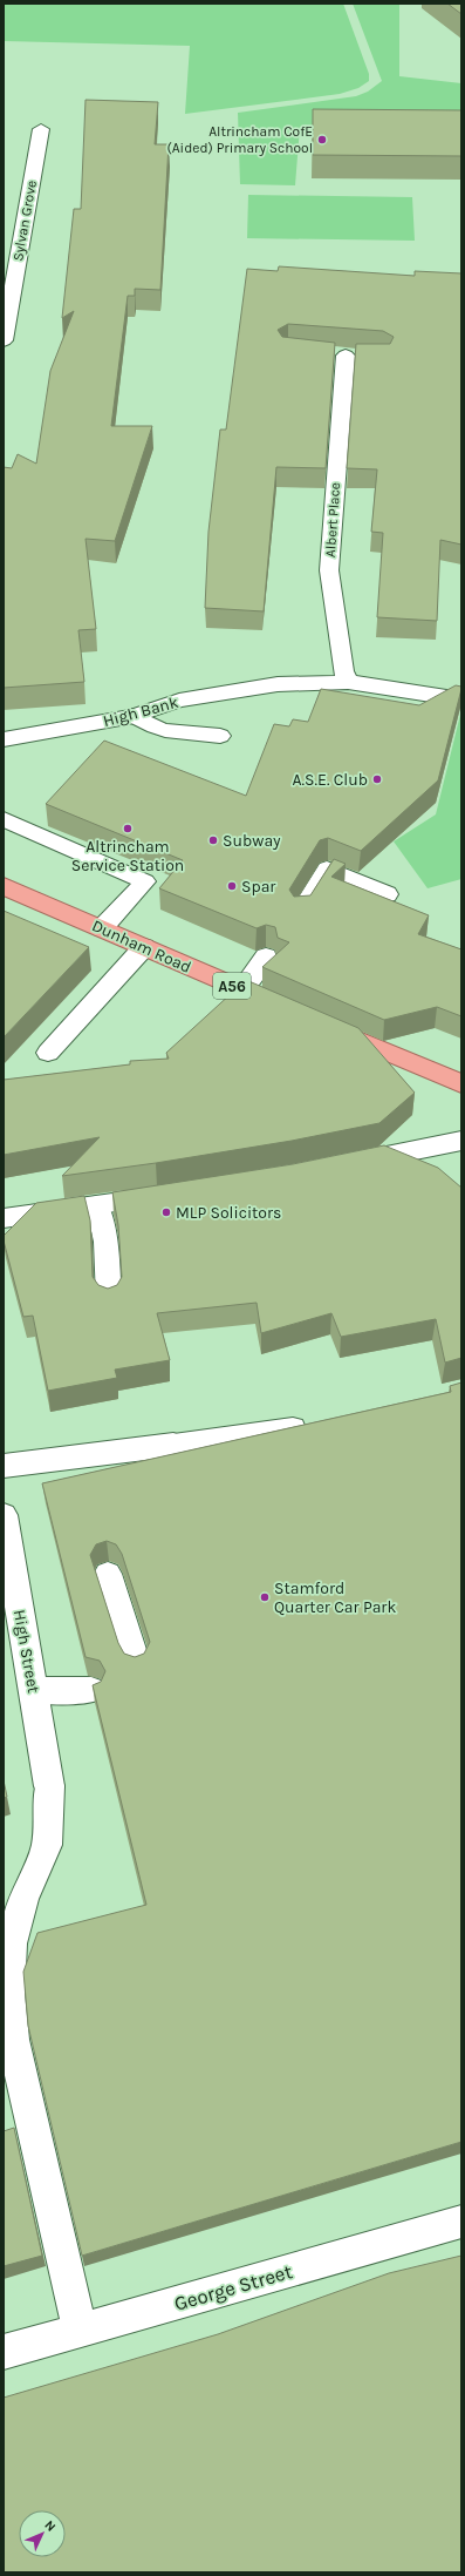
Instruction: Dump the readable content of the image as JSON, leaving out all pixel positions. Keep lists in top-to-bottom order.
{
  "streets": {
    "highway": ["Dunham Road", "A56"],
    "street": [
      "Sylvan Grove",
      "Albert Place",
      "High Bank",
      "High Street",
      "George Street"
    ]
  },
  "crossings": [
    ["Albert Place", "High Bank"],
    ["High Street", "George Street"]
  ],
  "places": [
    "Altrincham CofE (Aided) Primary School",
    "A.S.E. Club",
    "Altrincham Service Station",
    "Subway",
    "Spar",
    "MLP Solicitors",
    "Stamford Quarter Car Park"
  ],
  "north": "top right"
}
